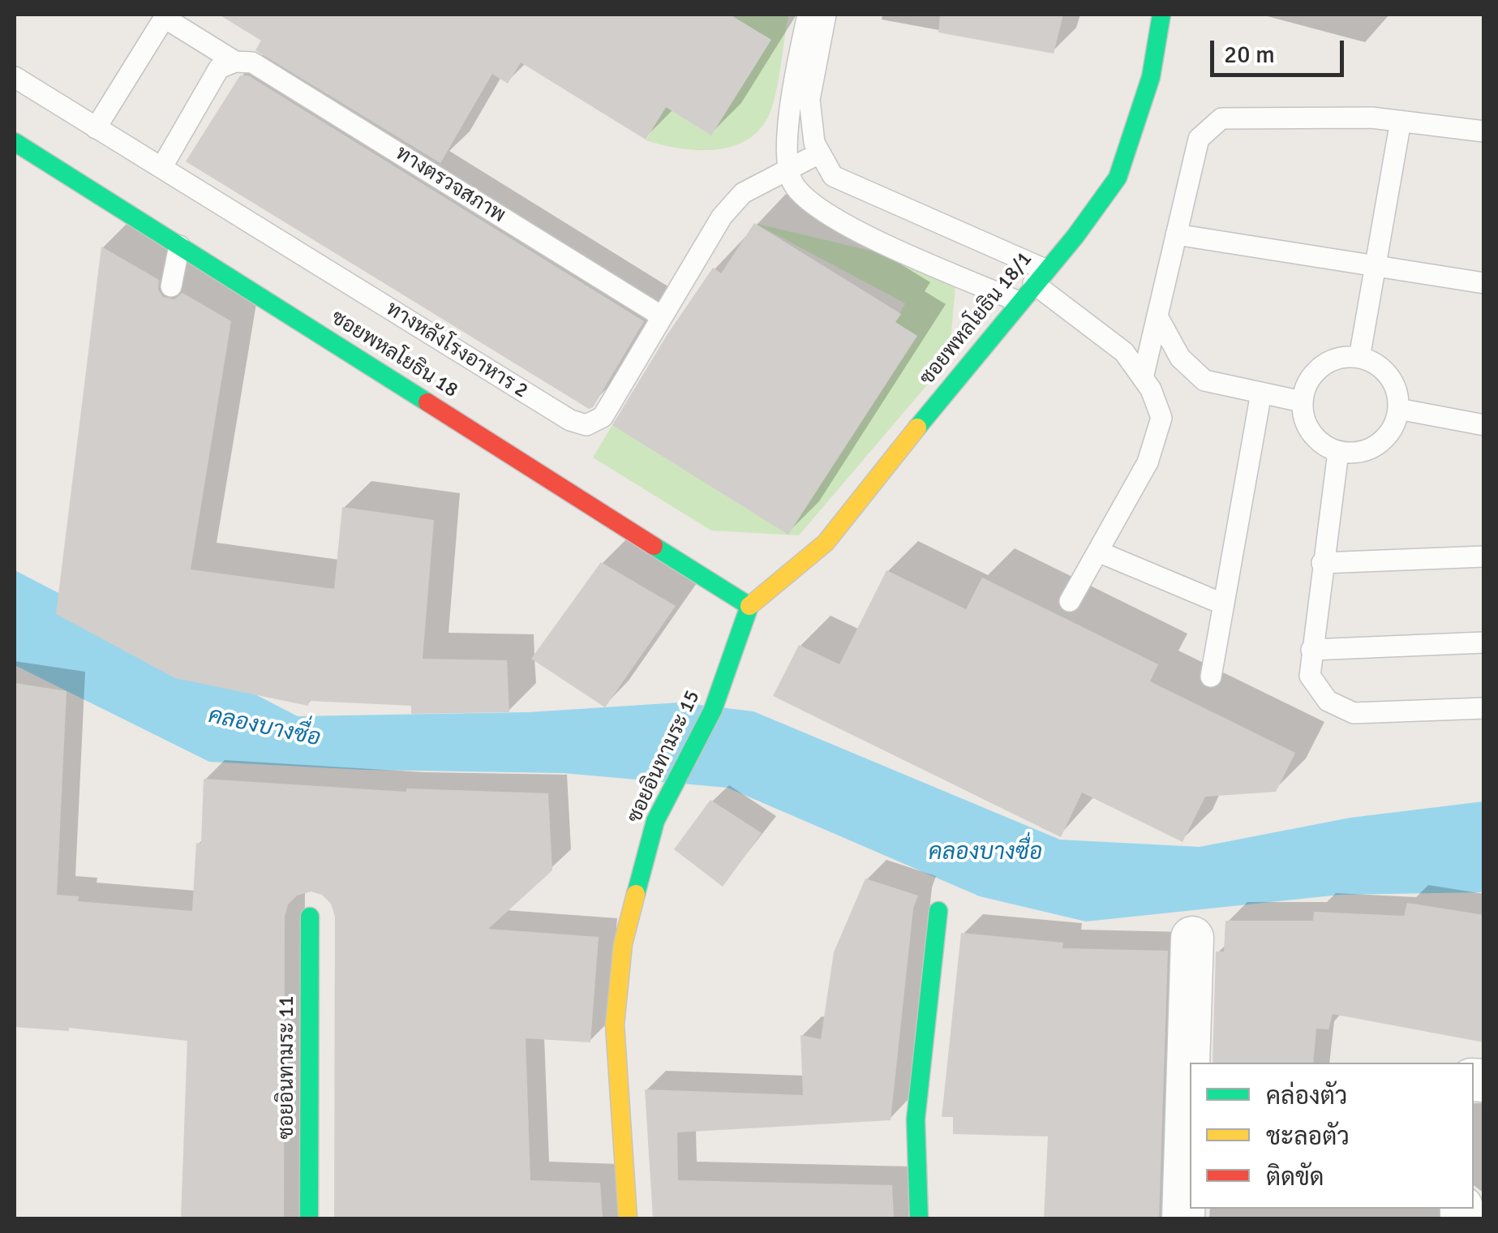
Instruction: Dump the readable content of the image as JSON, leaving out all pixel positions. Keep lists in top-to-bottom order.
{
  "streets": {
    "street": [
      "ซอยพหลโยธิน 18/1",
      "ซอยพหลโยธิน 18",
      "ซอยอินทามระ 15",
      "ซอยอินทามระ 11"
    ],
    "lane": ["ทางตรวจสภาพ", "ทางหลังโรงอาหาร 2"]
  },
  "crossings": [
    ["ทางตรวจสภาพ", "ทางหลังโรงอาหาร 2"],
    ["ซอยพหลโยธิน 18/1", "ซอยพหลโยธิน 18"],
    ["ซอยพหลโยธิน 18/1", "ซอยอินทามระ 15"],
    ["ซอยพหลโยธิน 18", "ซอยอินทามระ 15"]
  ],
  "water": ["คลองบางซื่อ"],
  "legend": ["คล่องตัว", "ชะลอตัว", "ติดขัด"],
  "scale_bar": "20 m"
}
